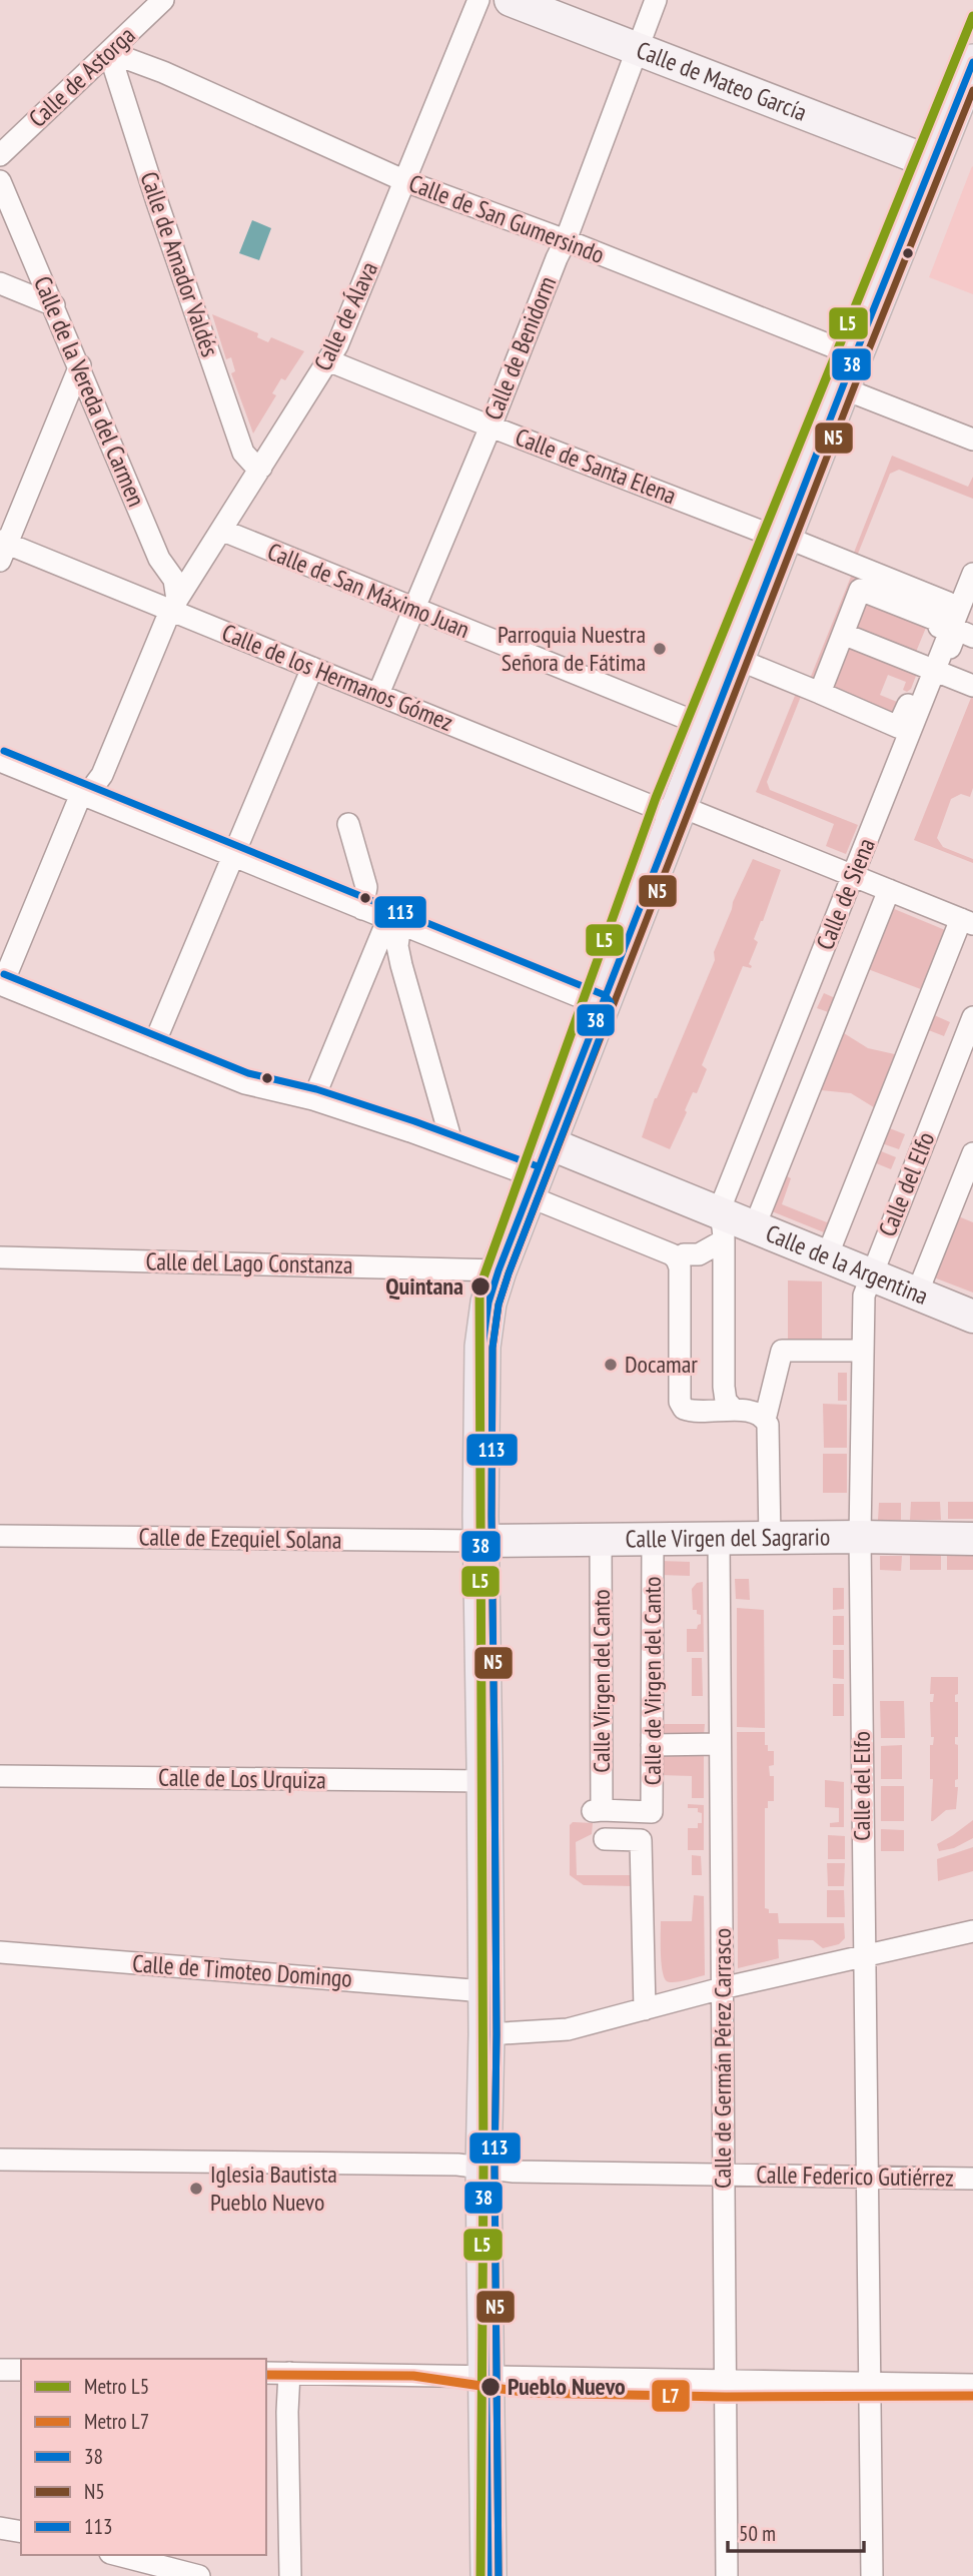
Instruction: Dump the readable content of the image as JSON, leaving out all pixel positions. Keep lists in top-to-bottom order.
{
  "streets": {
    "street": [
      "Calle de Astorga",
      "Calle de Mateo García",
      "Calle de San Gumersindo",
      "Calle de Amador Valdés",
      "Calle de Álava",
      "Calle de Benidorm",
      "Calle de la Vereda del Carmen",
      "Calle de Santa Elena",
      "Calle de San Máximo Juan",
      "Calle de los Hermanos Gómez",
      "Calle de Siena",
      "Calle del Elfo",
      "Calle del Lago Constanza",
      "Calle de la Argentina",
      "Calle de Ezequiel Solana",
      "Calle Virgen del Sagrario",
      "Calle Virgen del Canto",
      "Calle de Virgen del Canto",
      "Calle de Los Urquiza",
      "Calle de Timoteo Domingo",
      "Calle de Germán Pérez Carrasco",
      "Calle Federico Gutiérrez"
    ]
  },
  "crossings": [
    ["Calle de Astorga", "Calle de San Gumersindo"],
    ["Calle de Astorga", "Calle de Amador Valdés"],
    ["Calle de Mateo García", "Calle de Benidorm"],
    ["Calle de San Gumersindo", "Calle de Amador Valdés"],
    ["Calle de San Gumersindo", "Calle de Álava"],
    ["Calle de San Gumersindo", "Calle de Benidorm"],
    ["Calle de Amador Valdés", "Calle de Álava"],
    ["Calle de Álava", "Calle de la Vereda del Carmen"],
    ["Calle de Álava", "Calle de Santa Elena"],
    ["Calle de Álava", "Calle de San Máximo Juan"],
    ["Calle de Álava", "Calle de los Hermanos Gómez"],
    ["Calle de Benidorm", "Calle de Santa Elena"],
    ["Calle de Benidorm", "Calle de San Máximo Juan"],
    ["Calle de Benidorm", "Calle de los Hermanos Gómez"],
    ["Calle de la Vereda del Carmen", "Calle de los Hermanos Gómez"],
    ["Calle de Santa Elena", "Calle de Siena"],
    ["Calle de los Hermanos Gómez", "Calle de Siena"],
    ["Calle de Siena", "Calle de la Argentina"],
    ["Calle del Elfo", "Calle de la Argentina"],
    ["Calle del Elfo", "Calle Virgen del Sagrario"],
    ["Calle del Elfo", "Calle Federico Gutiérrez"],
    ["Calle de Ezequiel Solana", "Calle Virgen del Sagrario"],
    ["Calle Virgen del Sagrario", "Calle Virgen del Canto"],
    ["Calle Virgen del Sagrario", "Calle de Virgen del Canto"],
    ["Calle Virgen del Sagrario", "Calle de Germán Pérez Carrasco"],
    ["Calle Virgen del Canto", "Calle de Virgen del Canto"],
    ["Calle de Germán Pérez Carrasco", "Calle Federico Gutiérrez"]
  ],
  "places": [
    "Parroquia Nuestra Señora de Fátima",
    "Quintana",
    "Docamar",
    "Iglesia Bautista Pueblo Nuevo",
    "Pueblo Nuevo"
  ],
  "lines": [
    "metro line L5",
    "transit line 38",
    "transit line N5",
    "transit line 113",
    "metro line L7"
  ],
  "legend": [
    "Metro L5",
    "Metro L7",
    "38",
    "N5",
    "113"
  ],
  "scale_bar": "50 m"
}
